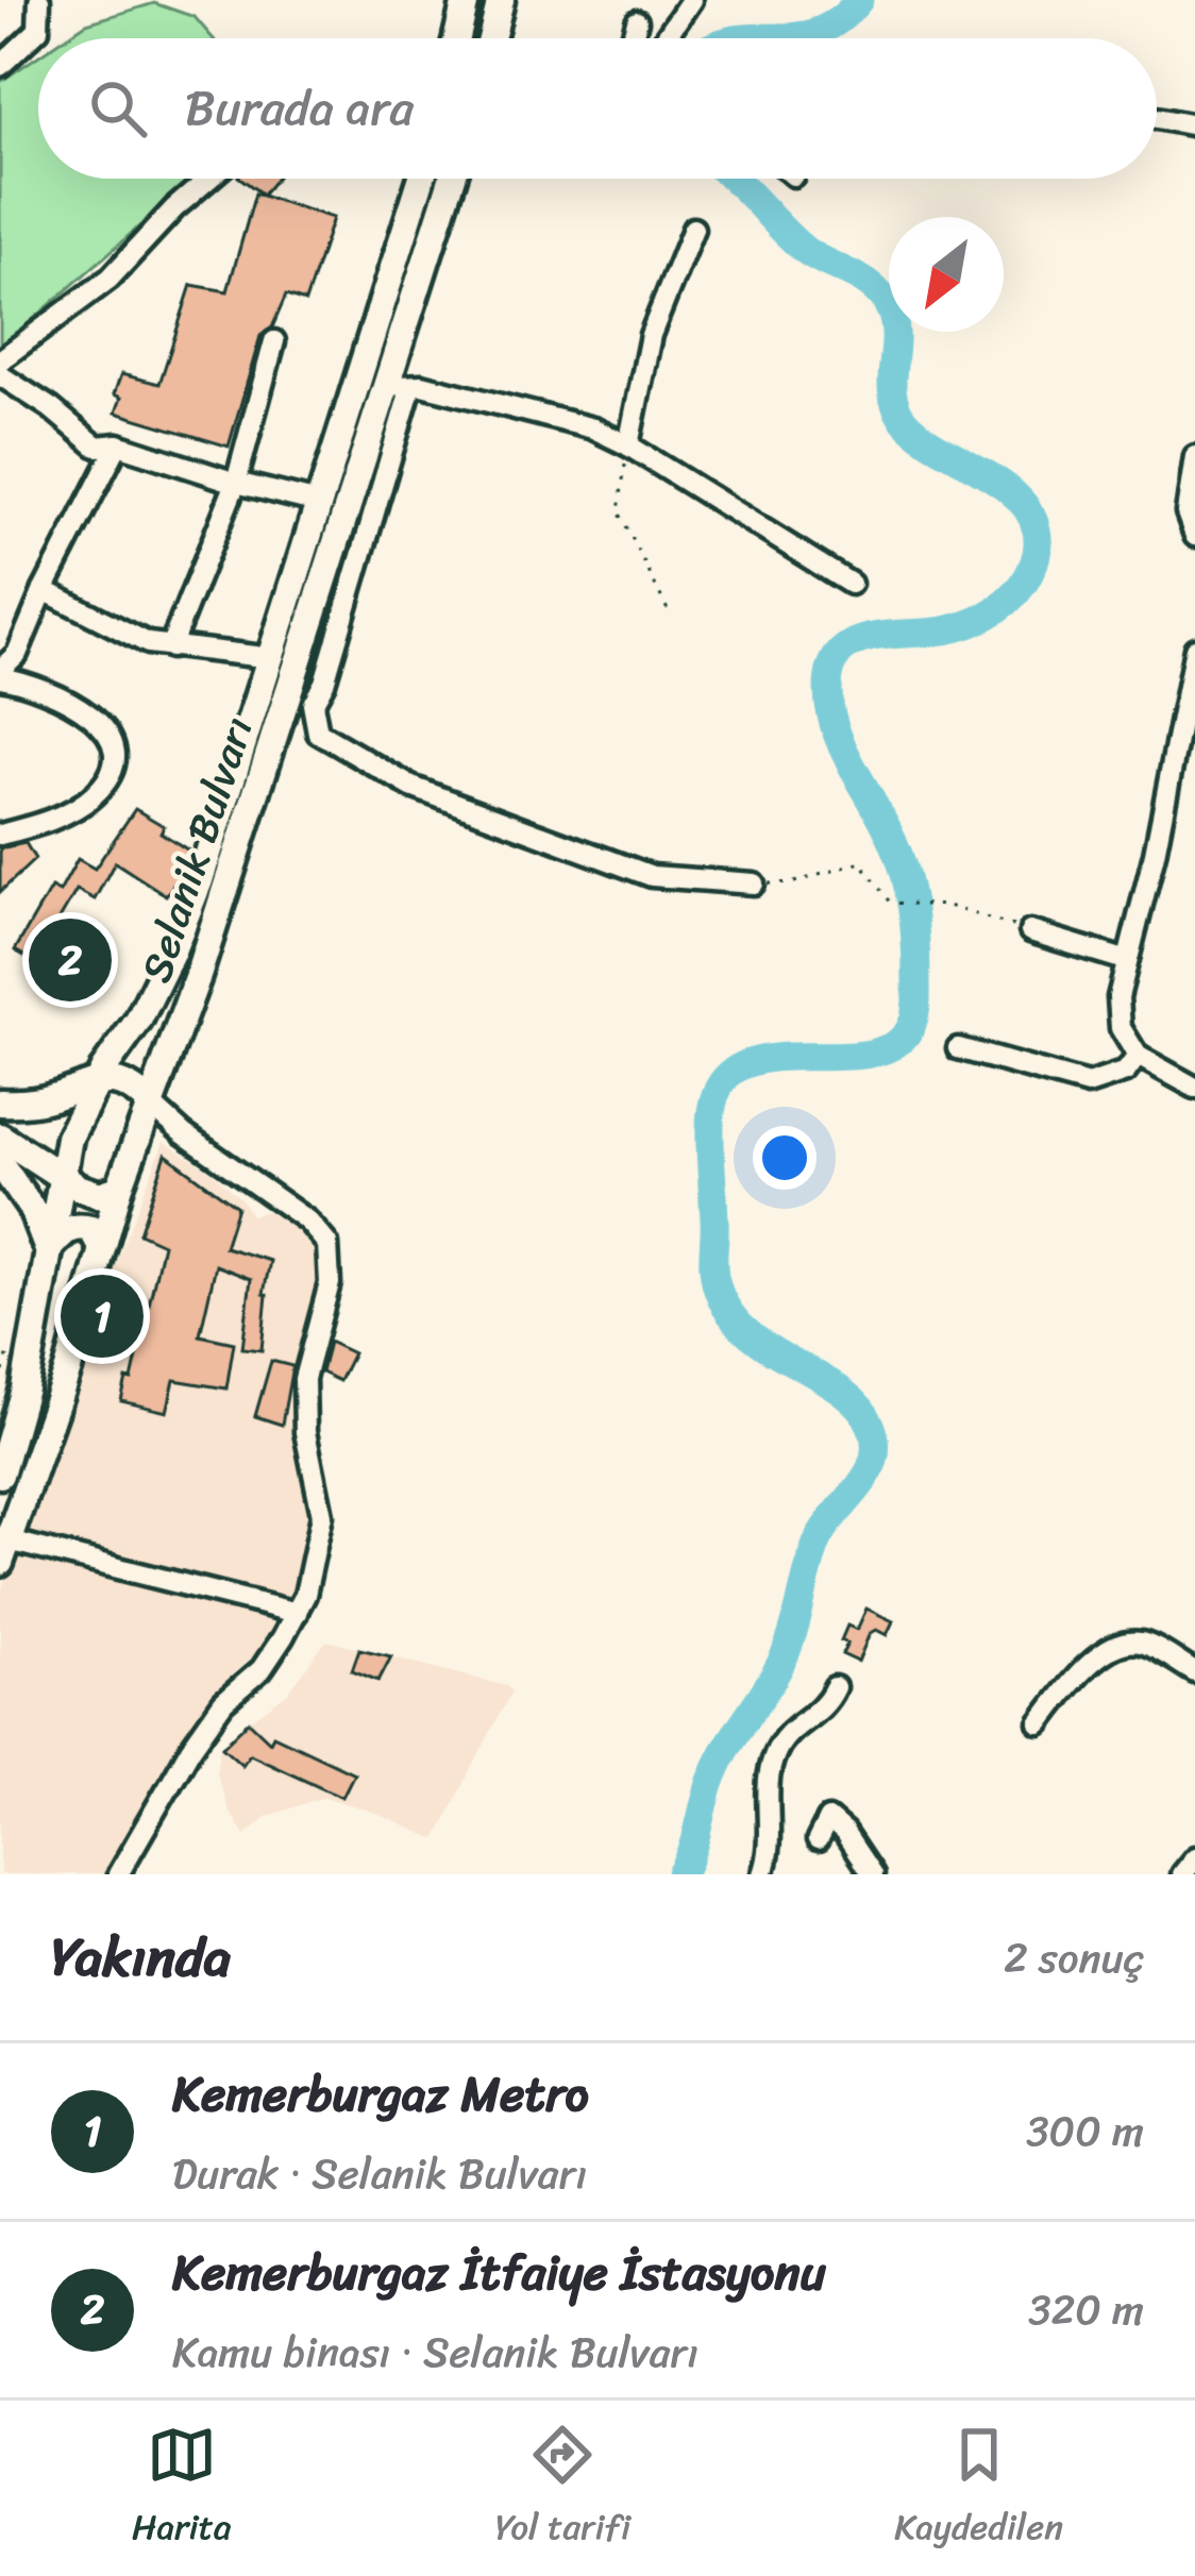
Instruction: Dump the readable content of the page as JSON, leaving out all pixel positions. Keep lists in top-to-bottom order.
{
  "streets": {
    "main road": ["Selanik Bulvarı"]
  },
  "north": "bottom left",
  "page": {
    "search": "Burada ara",
    "pins": ["2", "1"],
    "heading": ["Yakında", "2 sonuç"],
    "list": [
      {
        "mark": "1",
        "name": "Kemerburgaz Metro",
        "note": "Durak · Selanik Bulvarı",
        "value": "300 m"
      },
      {
        "mark": "2",
        "name": "Kemerburgaz İtfaiye İstasyonu",
        "note": "Kamu binası · Selanik Bulvarı",
        "value": "320 m"
      }
    ],
    "nav": ["Harita", "Yol tarifi", "Kaydedilen"]
  }
}
